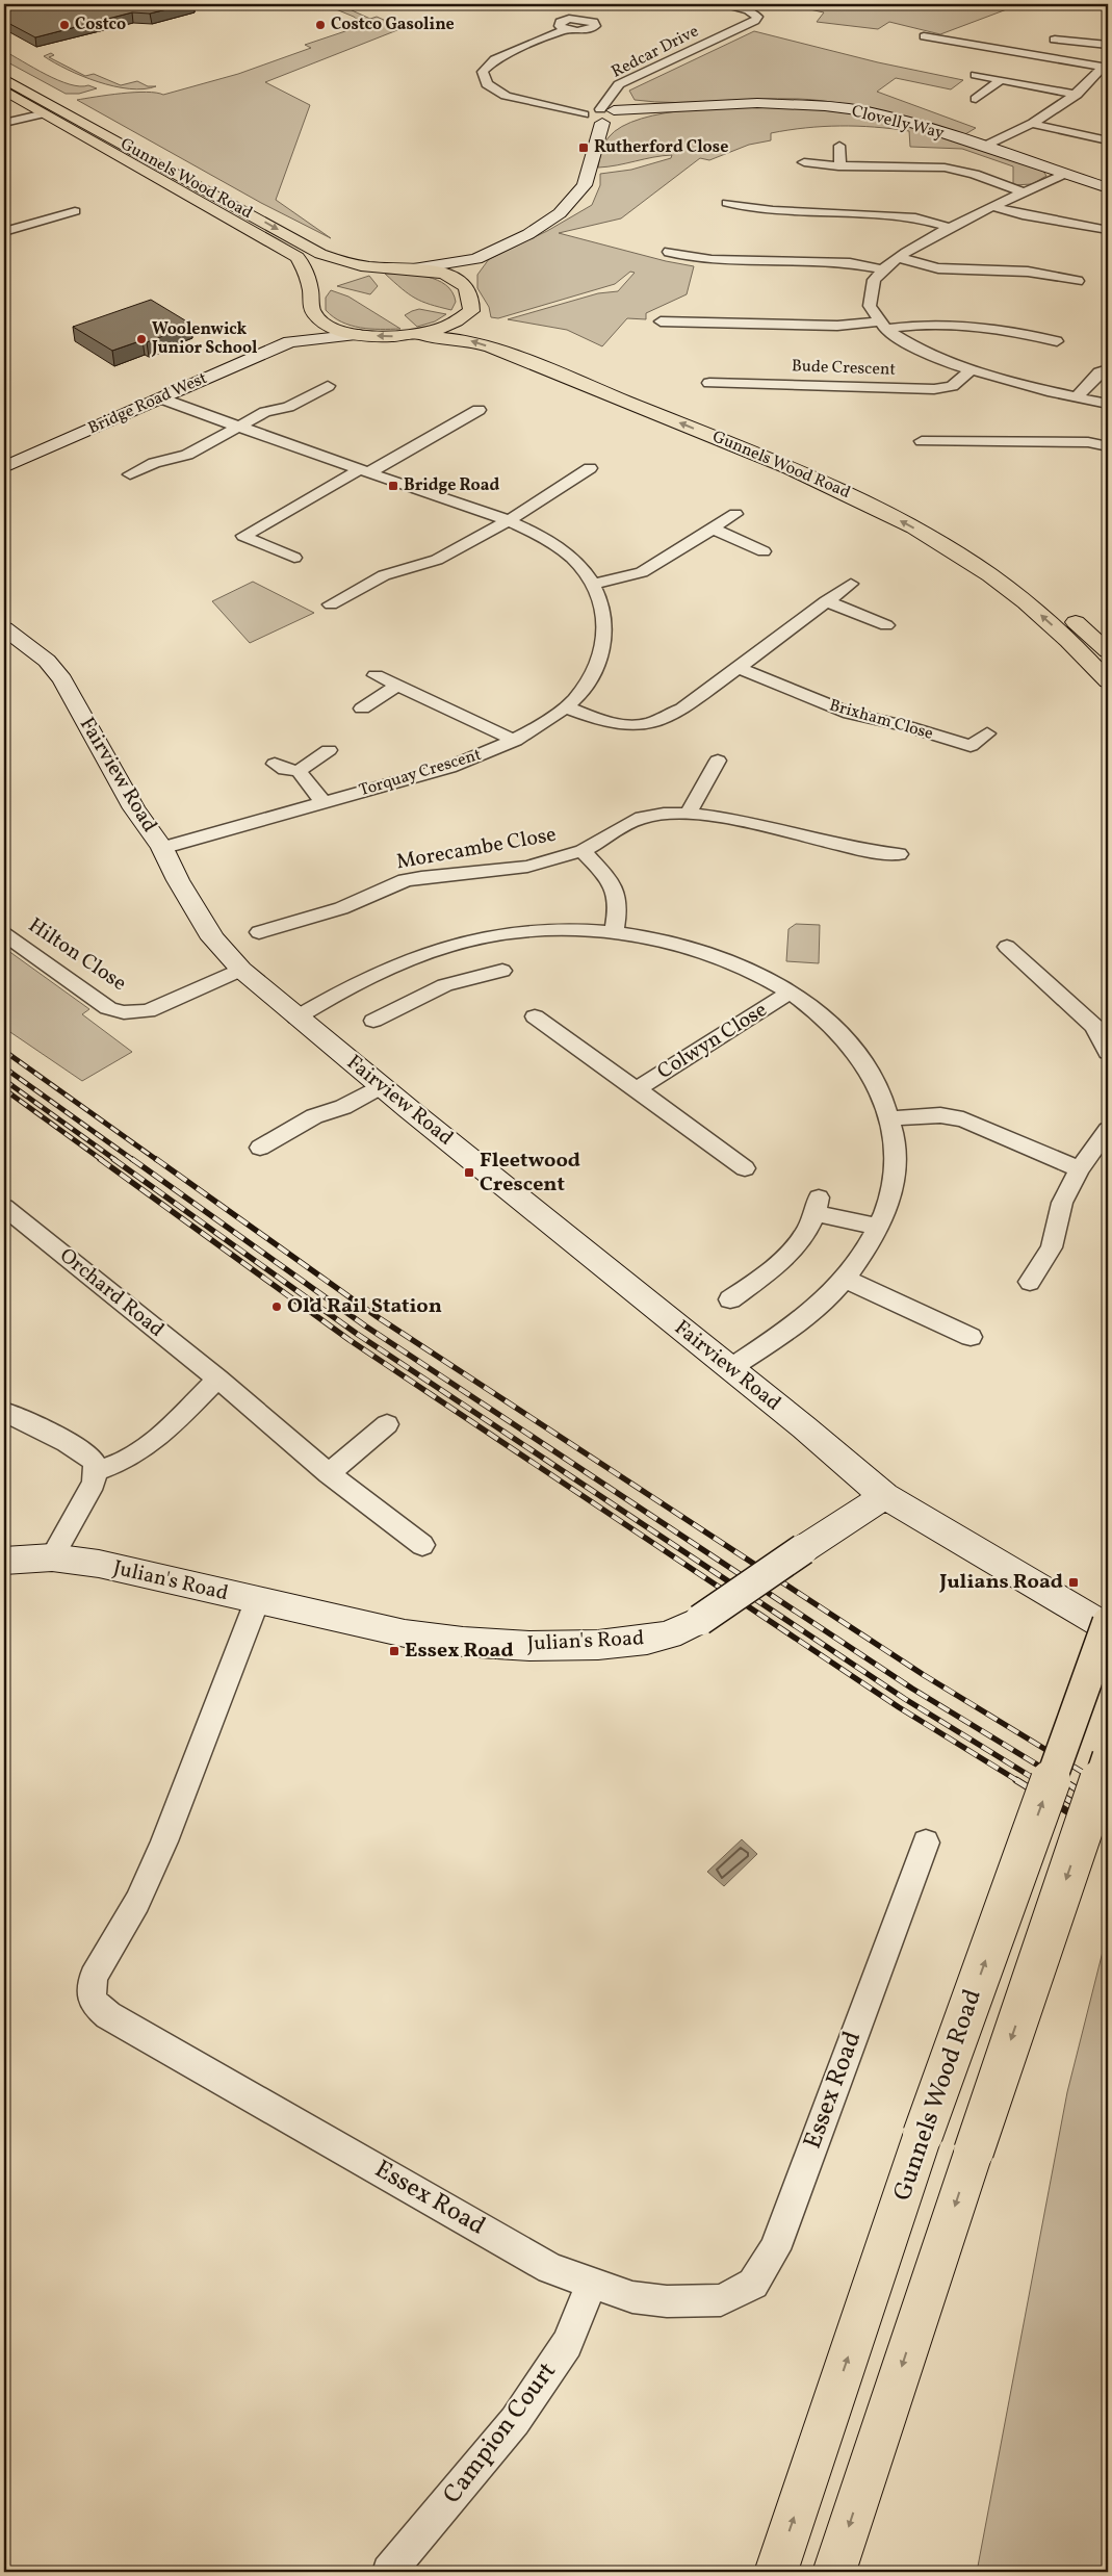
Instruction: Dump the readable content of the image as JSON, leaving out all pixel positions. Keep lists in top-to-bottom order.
{
  "streets": {
    "main road": ["Gunnels Wood Road"],
    "street": [
      "Redcar Drive",
      "Clovelly Way",
      "Bude Crescent",
      "Bridge Road West",
      "Brixham Close",
      "Torquay Crescent",
      "Fairview Road",
      "Morecambe Close",
      "Hilton Close",
      "Colwyn Close",
      "Orchard Road",
      "Julian's Road",
      "Essex Road",
      "Campion Court"
    ]
  },
  "crossings": [
    ["Redcar Drive", "Clovelly Way"],
    ["Clovelly Way", "Bude Crescent"],
    ["Bridge Road West", "Torquay Crescent"],
    ["Torquay Crescent", "Fairview Road"],
    ["Fairview Road", "Hilton Close"],
    ["Fairview Road", "Julian's Road"],
    ["Julian's Road", "Essex Road"],
    ["Essex Road", "Campion Court"]
  ],
  "places": {
    "other": [
      "Costco",
      "Costco Gasoline",
      "Woolenwick Junior School",
      "Old Rail Station"
    ],
    "transit": [
      "Rutherford Close",
      "Bridge Road",
      "Fleetwood Crescent",
      "Julians Road",
      "Essex Road"
    ]
  }
}
